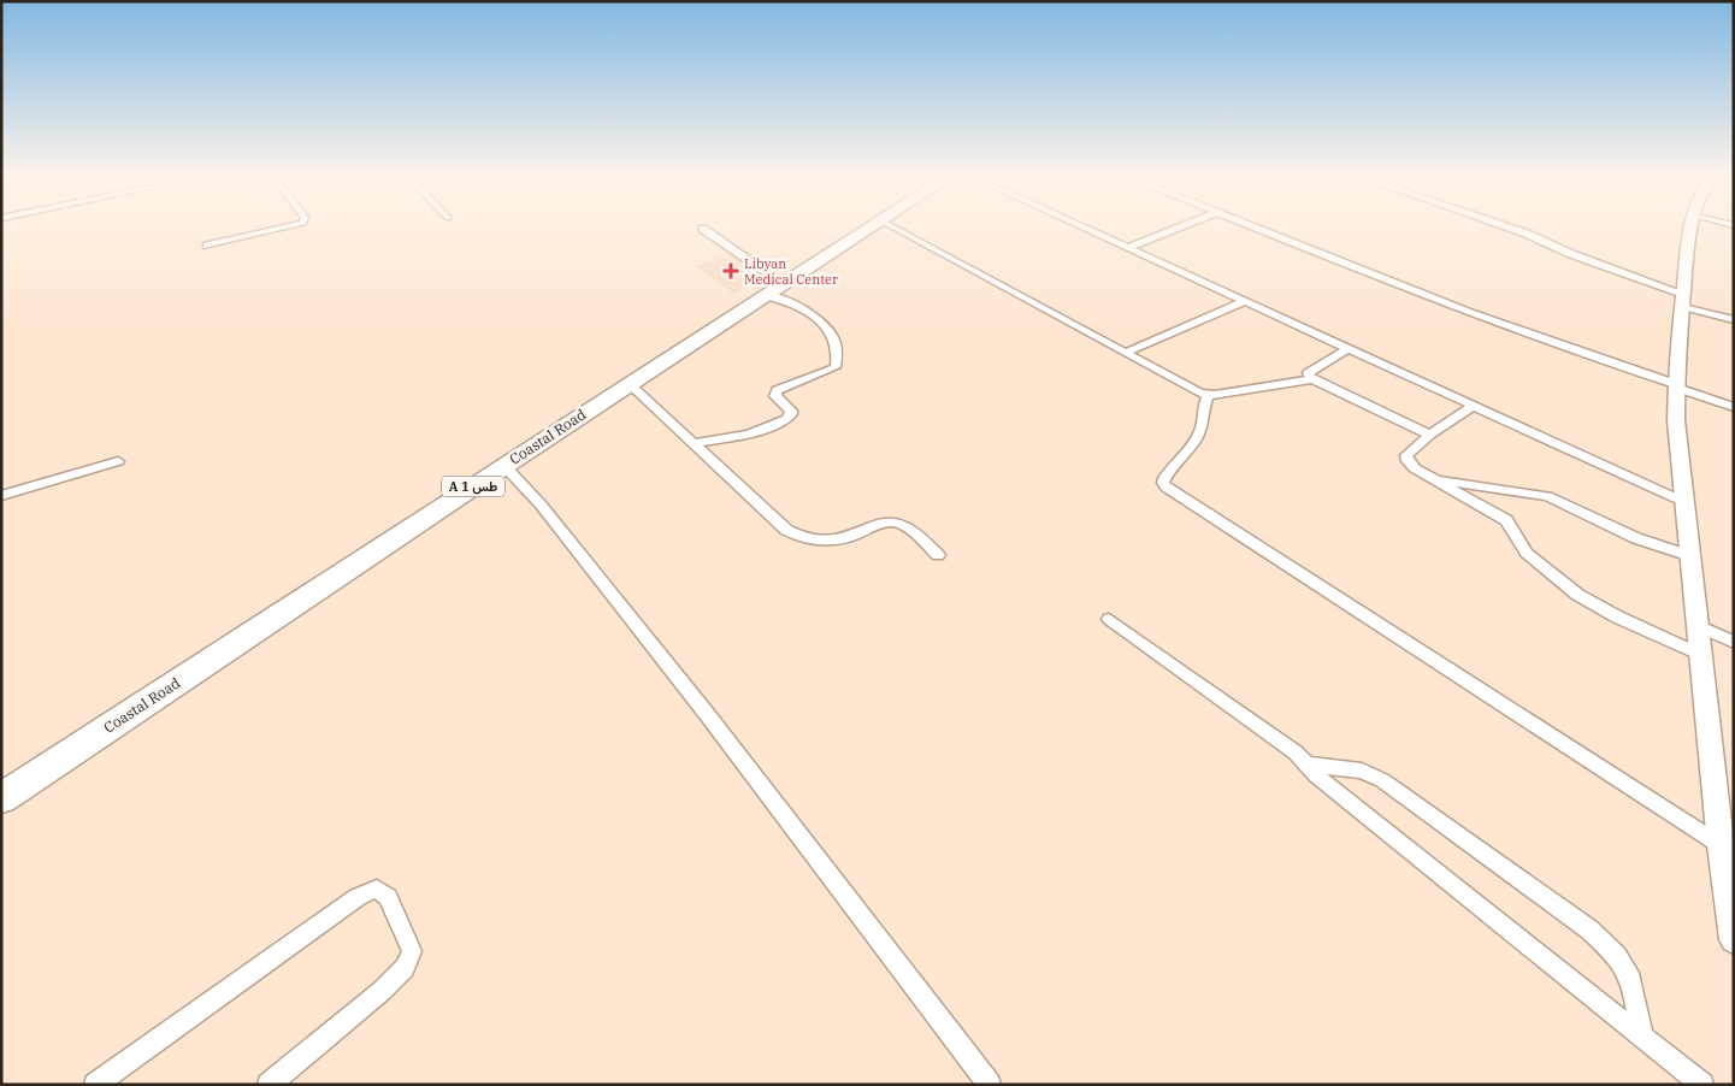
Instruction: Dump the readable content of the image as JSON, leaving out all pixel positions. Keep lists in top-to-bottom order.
{
  "streets": {
    "highway": ["Coastal Road", "A 1 طس"]
  },
  "places": {
    "health": ["Libyan Medical Center"]
  }
}
